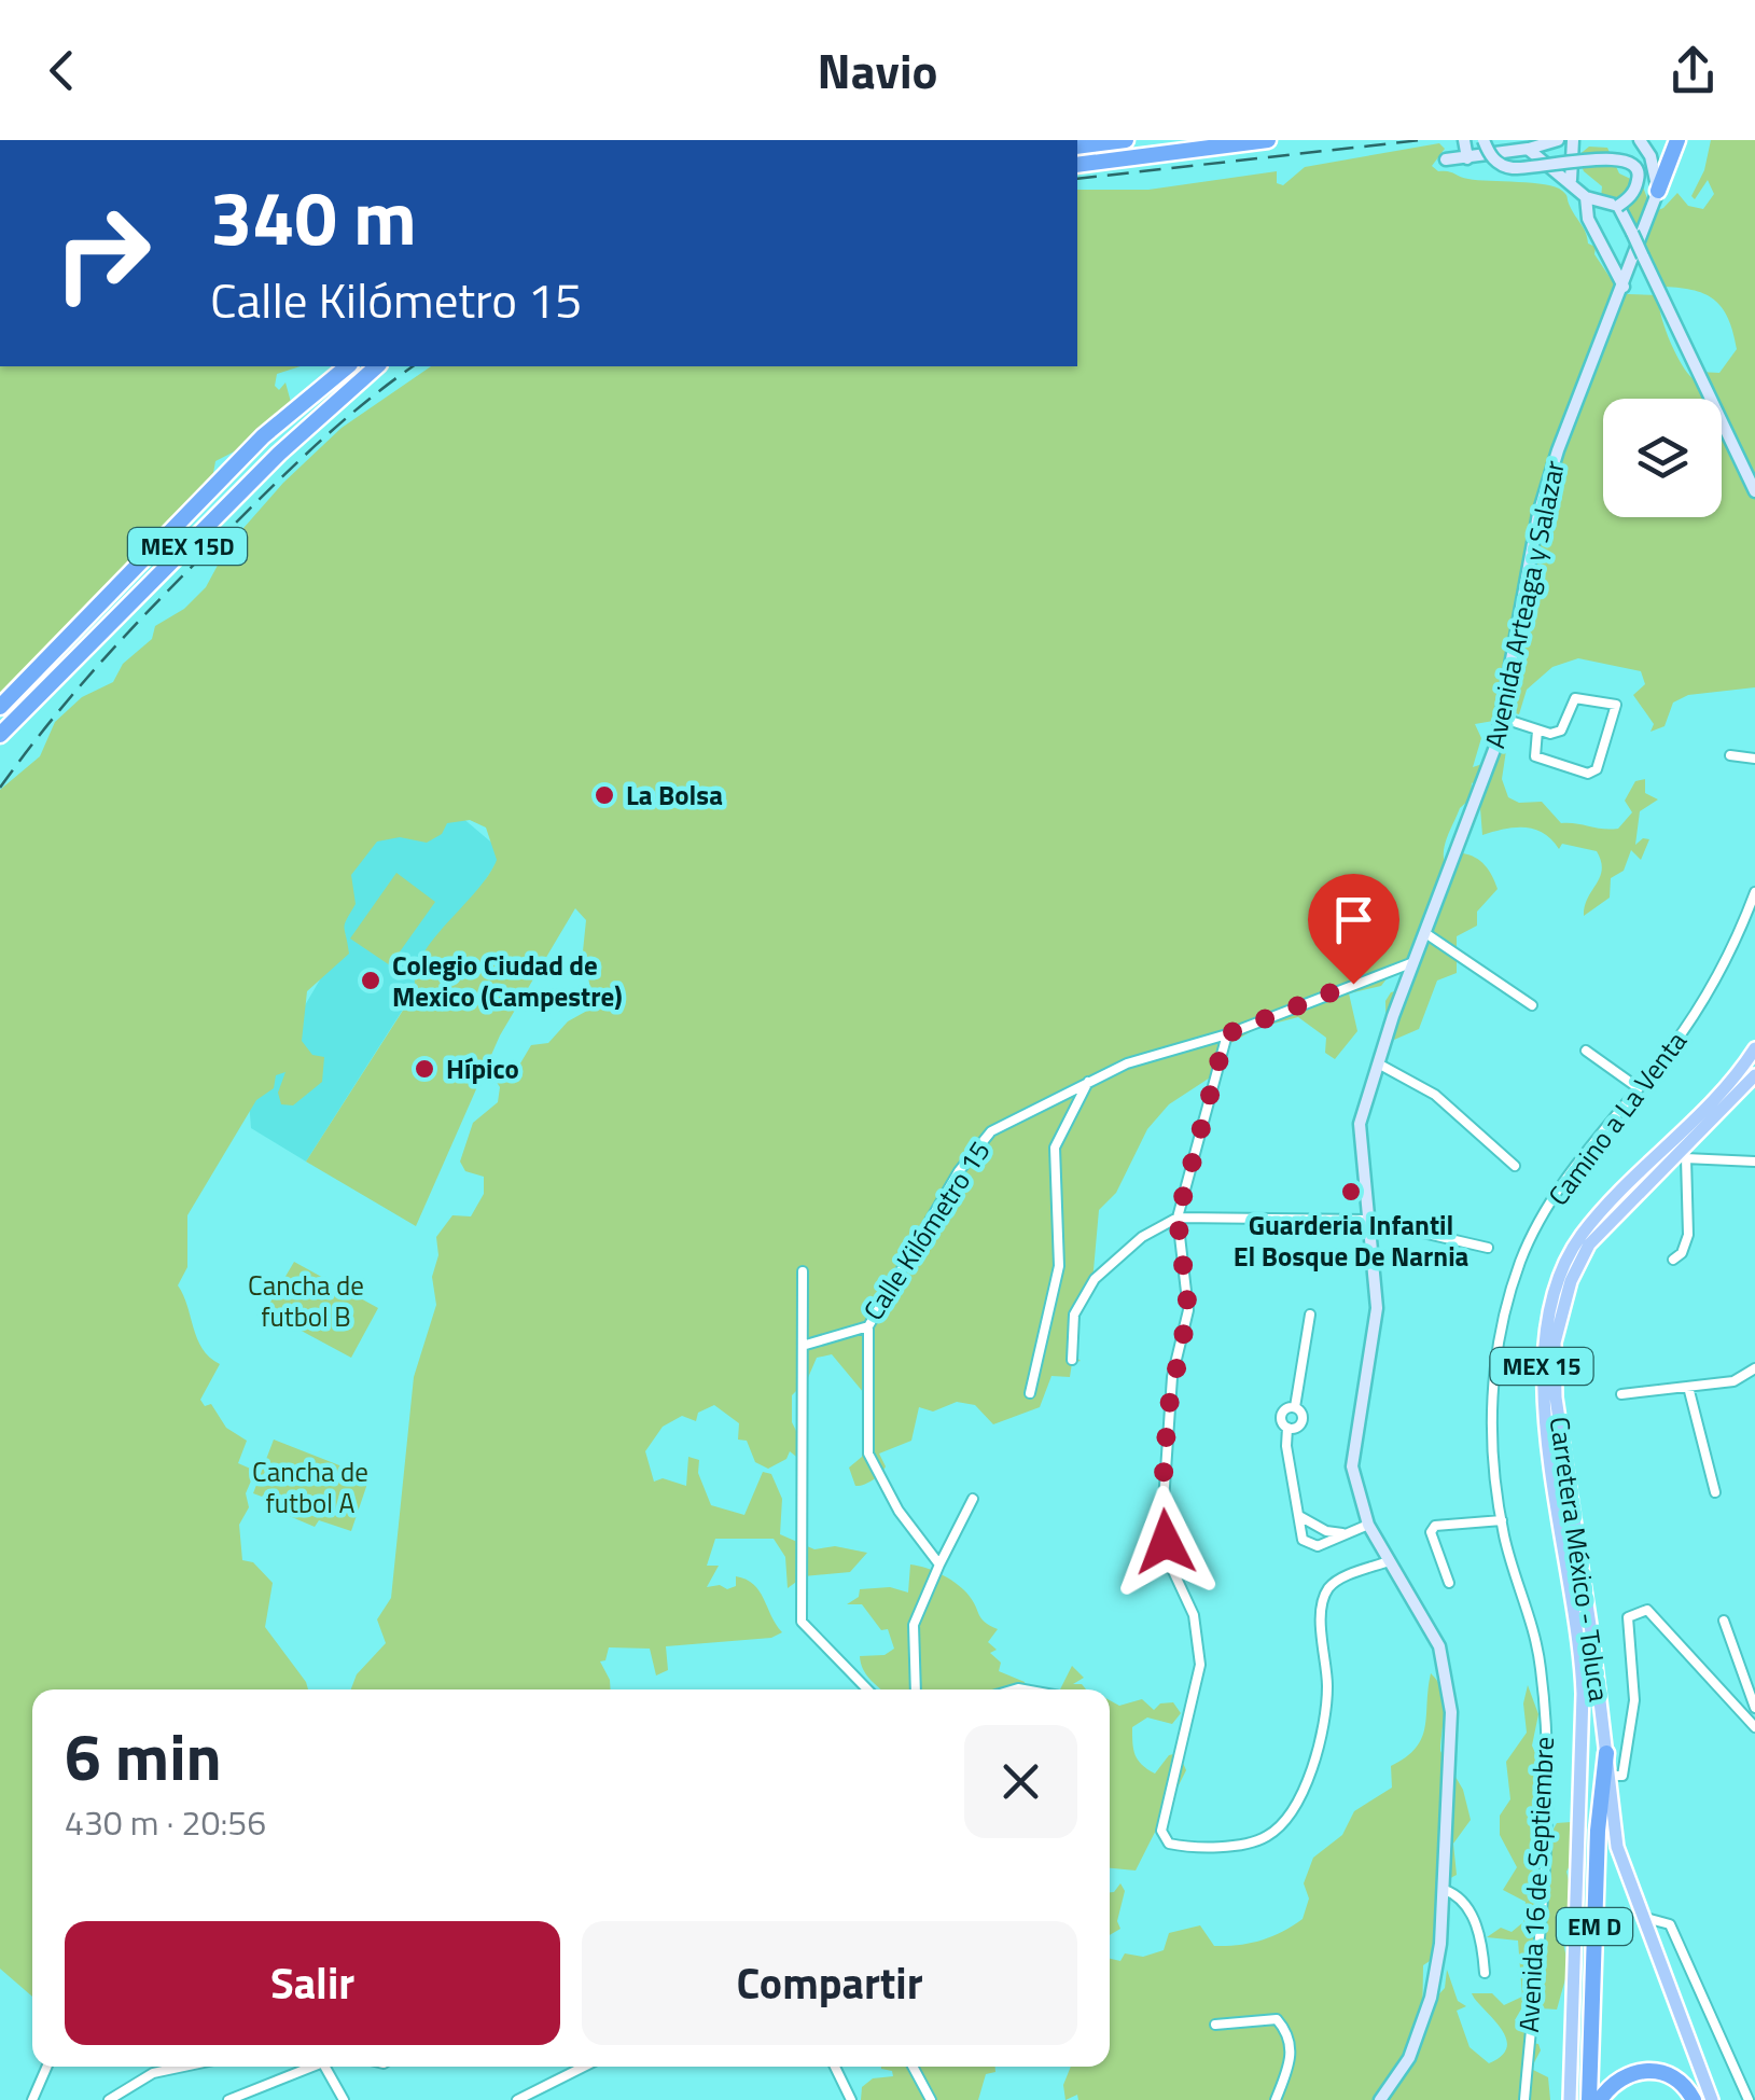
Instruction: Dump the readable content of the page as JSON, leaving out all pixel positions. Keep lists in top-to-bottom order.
{
  "streets": {
    "highway": ["MEX 15D", "EM D"],
    "main road": ["MEX 15", "Carretera México - Toluca"],
    "street": [
      "Avenida Arteaga y Salazar",
      "Camino a La Venta",
      "Calle Kilómetro 15",
      "Avenida 16 de Septiembre"
    ]
  },
  "crossings": [
    ["Avenida Arteaga y Salazar", "Calle Kilómetro 15"],
    ["Camino a La Venta", "Avenida 16 de Septiembre"],
    ["Carretera México - Toluca", "EM D"]
  ],
  "parks": ["Cancha de futbol B", "Cancha de futbol A"],
  "places": [
    "La Bolsa",
    "Colegio Ciudad de Mexico (Campestre)",
    "Hípico",
    "Guarderia Infantil El Bosque De Narnia"
  ],
  "page": {
    "header": "Navio",
    "turn": ["340 m", "Calle Kilómetro 15"],
    "heading": ["6 min", "430 m · 20:56"],
    "buttons": ["Salir", "Compartir"]
  }
}
